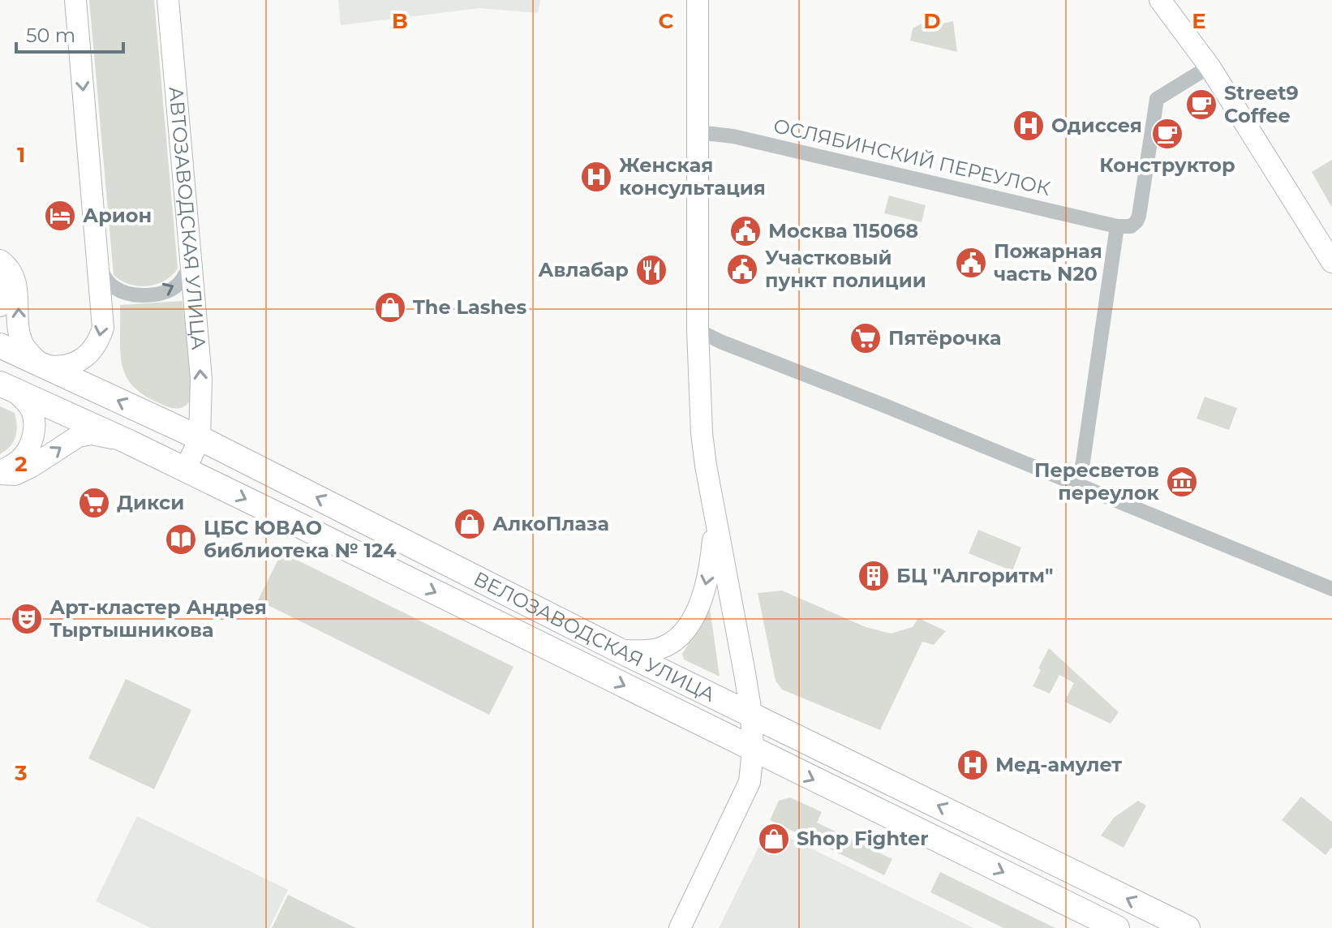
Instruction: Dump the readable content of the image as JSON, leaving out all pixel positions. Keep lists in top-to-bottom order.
{
  "streets": {
    "main road": ["АВТОЗАВОДСКАЯ УЛИЦА", "ВЕЛОЗАВОДСКАЯ УЛИЦА"],
    "street": ["ОСЛЯБИНСКИЙ ПЕРЕУЛОК"]
  },
  "crossings": [
    ["АВТОЗАВОДСКАЯ УЛИЦА", "ВЕЛОЗАВОДСКАЯ УЛИЦА"]
  ],
  "places": {
    "cafe": ["Street9 Coffee", "Конструктор"],
    "hospital": ["Одиссея", "Женская консультация", "Мед-амулет"],
    "hotel": ["Арион"],
    "public building": ["Москва 115068", "Пожарная часть N20", "Участковый пункт полиции"],
    "restaurant": ["Авлабар"],
    "shop": ["The Lashes", "АлкоПлаза", "Shop Fighter"],
    "supermarket": ["Пятёрочка", "Дикси"],
    "museum": ["Пересветов переулок"],
    "library": ["ЦБС ЮВАО библиотека № 124"],
    "building": ["БЦ \"Алгоритм\""],
    "theatre": ["Арт-кластер Андрея Тыртышникова"]
  },
  "scale_bar": "50 m",
  "grid": {
    "columns": [
      "B",
      "C",
      "D",
      "E"
    ],
    "rows": ["1", "2", "3"]
  }
}
